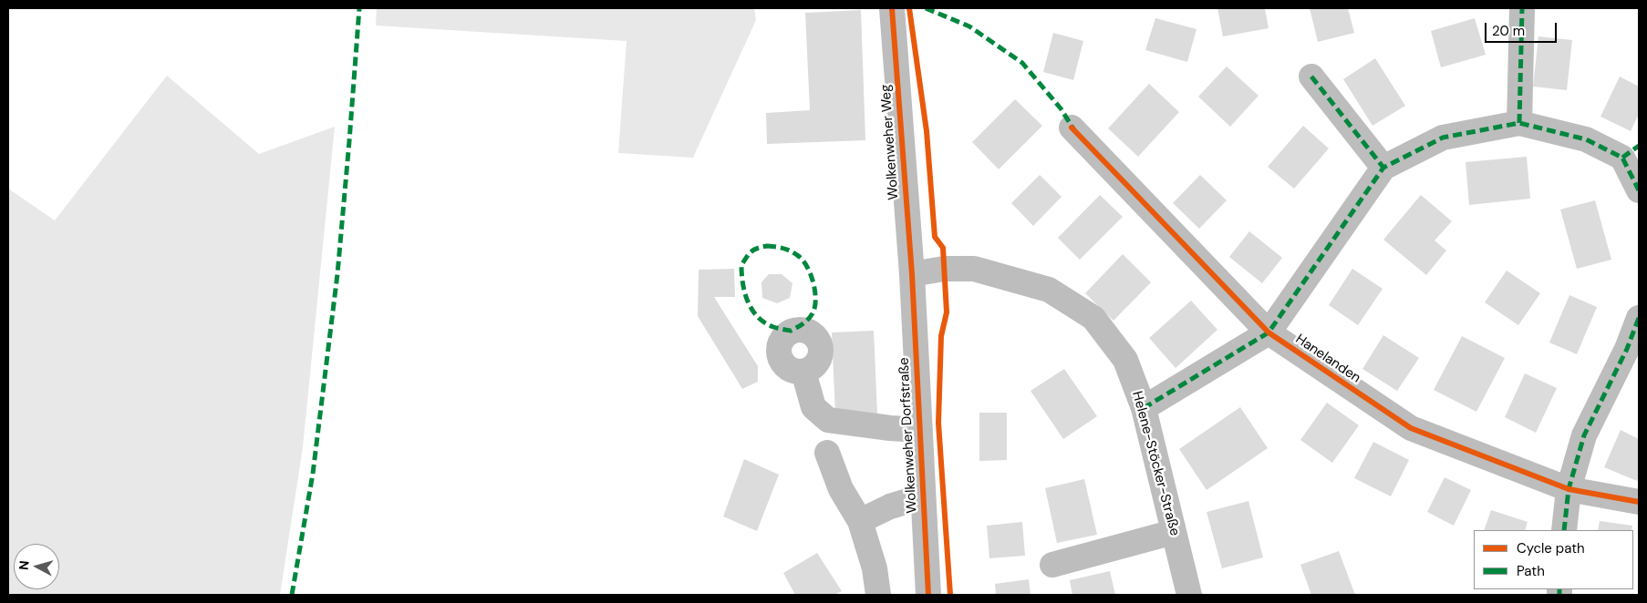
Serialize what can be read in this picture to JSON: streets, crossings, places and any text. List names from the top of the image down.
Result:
{
  "streets": {
    "street": [
      "Wolkenweher Weg",
      "Hanelanden",
      "Wolkenweher Dorfstraße",
      "Helene-Stöcker-Straße"
    ]
  },
  "crossings": [
    ["Wolkenweher Weg", "Wolkenweher Dorfstraße"],
    ["Wolkenweher Weg", "Helene-Stöcker-Straße"],
    ["Wolkenweher Dorfstraße", "Helene-Stöcker-Straße"]
  ],
  "legend": ["Cycle path", "Path"],
  "scale_bar": "20 m",
  "north": "left"
}
